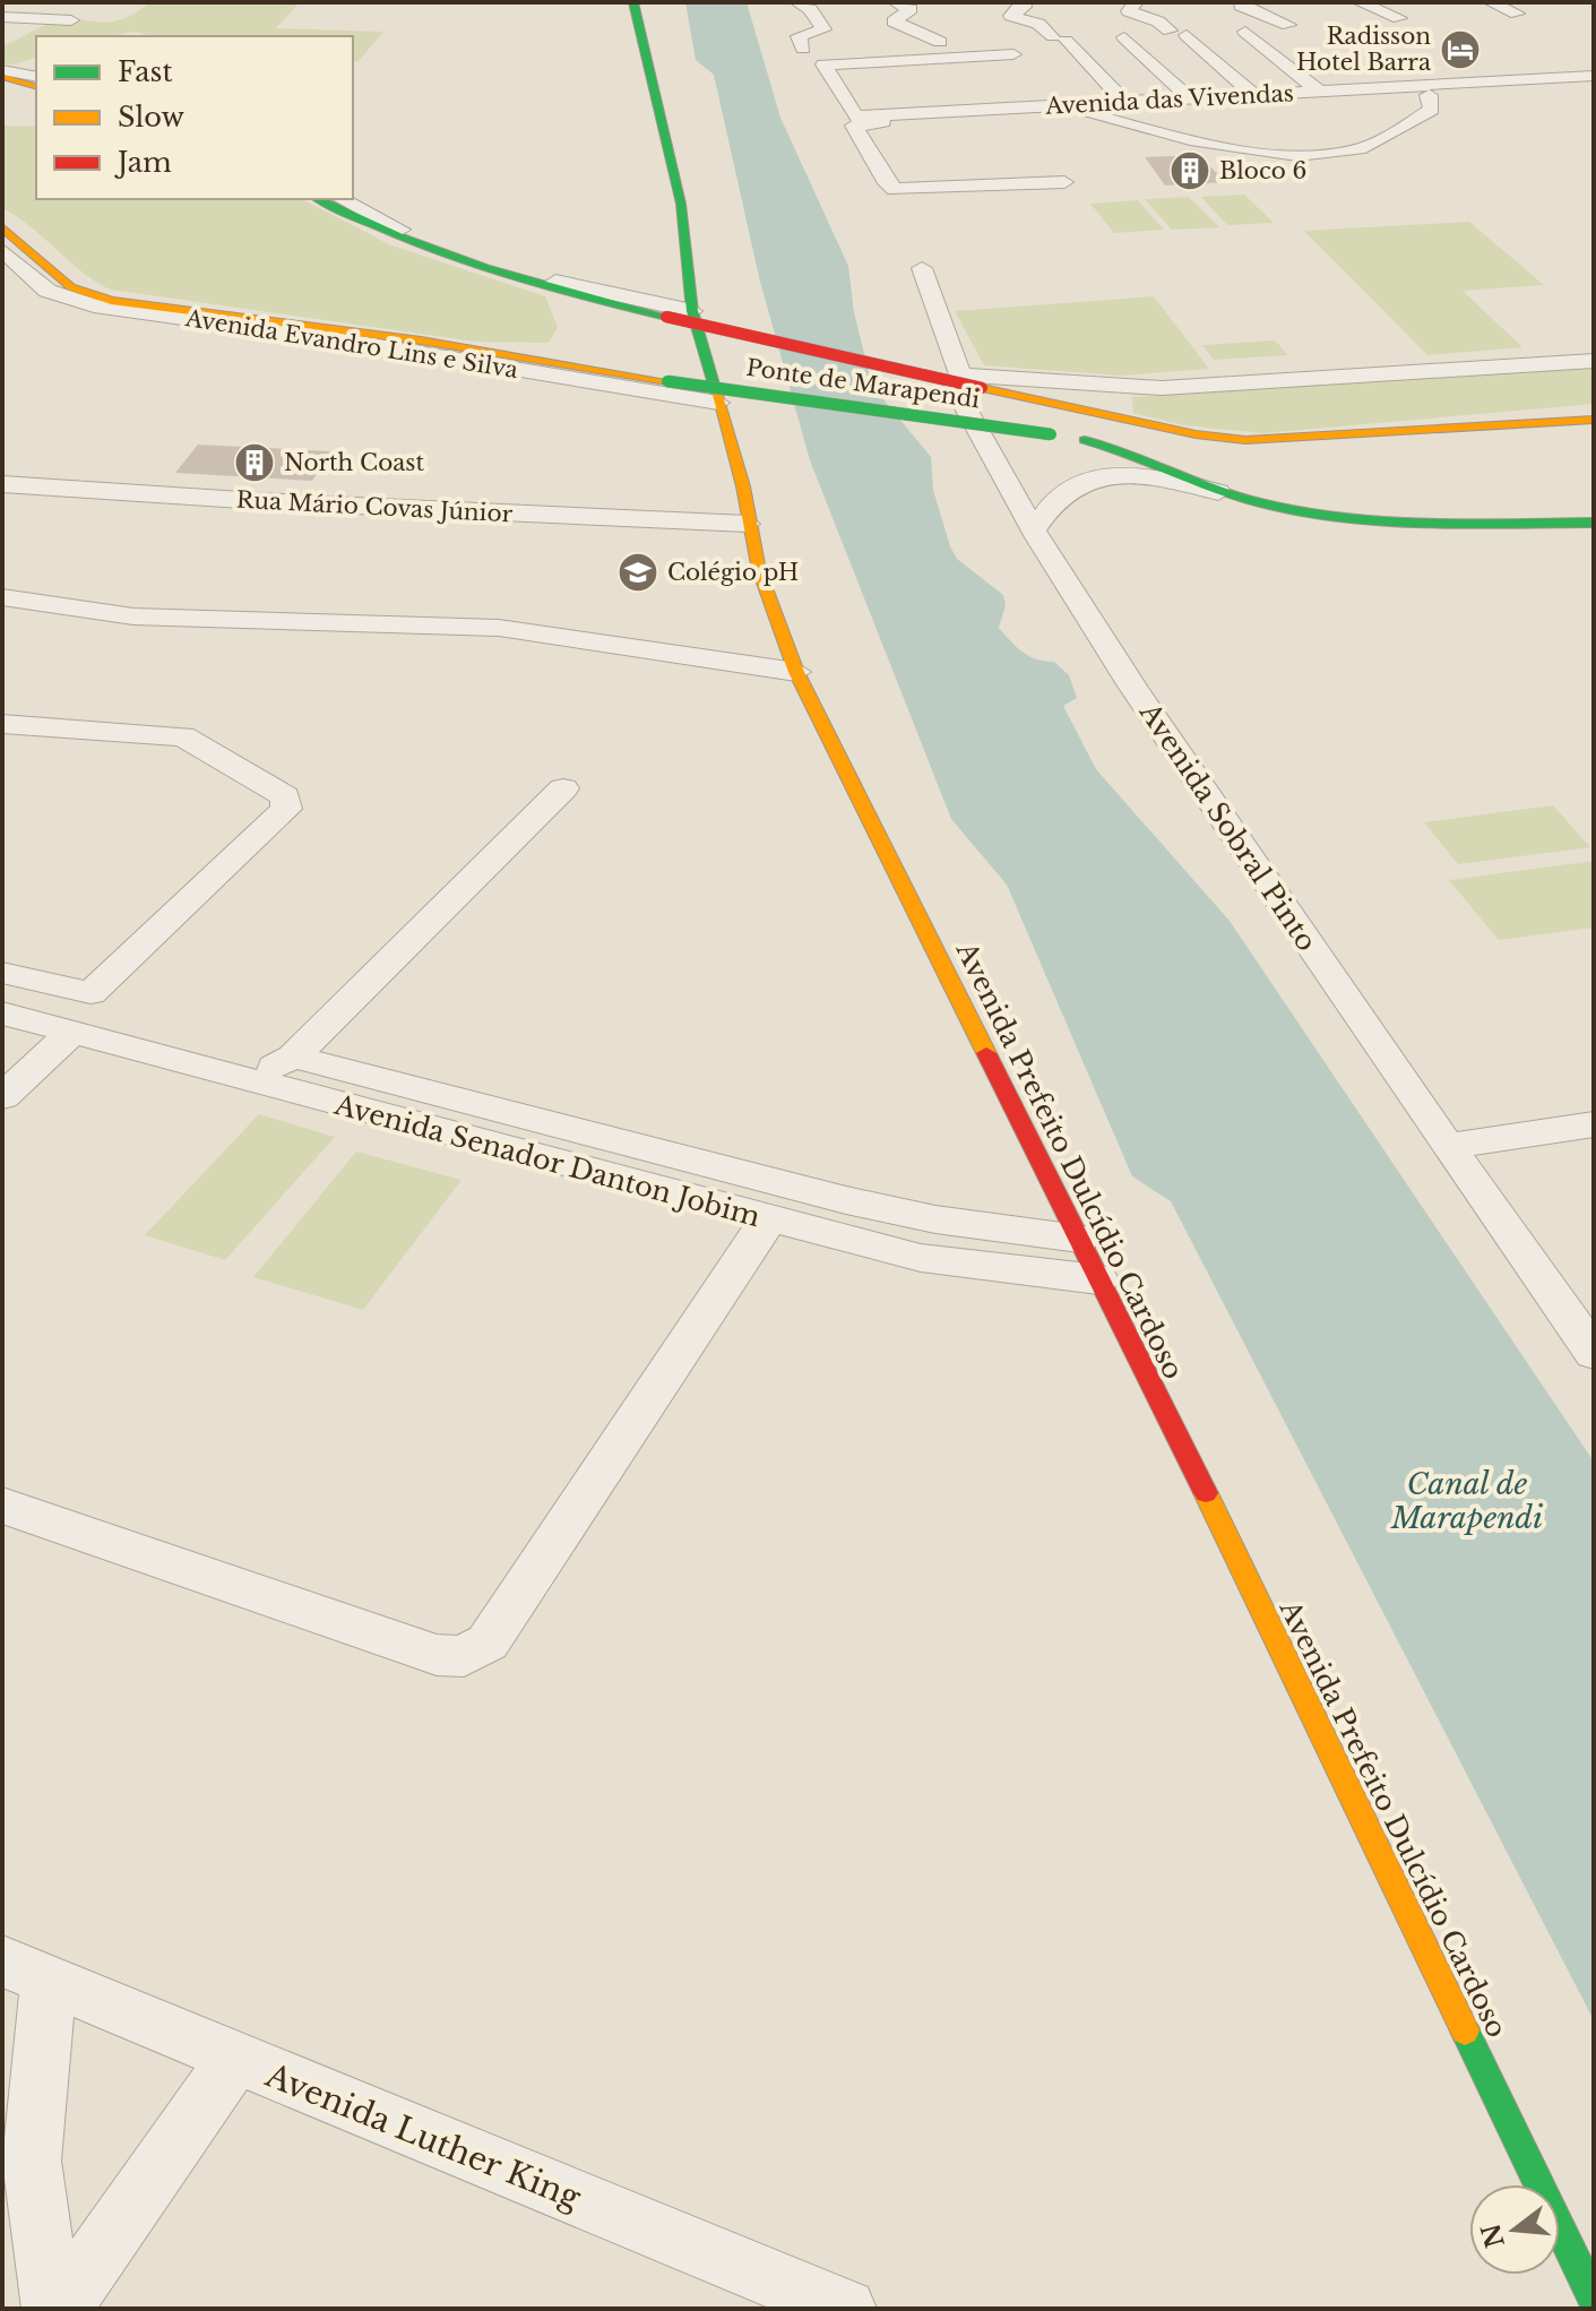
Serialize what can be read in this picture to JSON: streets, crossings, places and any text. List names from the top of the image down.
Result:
{
  "streets": {
    "street": [
      "Avenida das Vivendas",
      "Avenida Evandro Lins e Silva",
      "Ponte de Marapendi",
      "Rua Mário Covas Júnior",
      "Avenida Sobral Pinto",
      "Avenida Senador Danton Jobim",
      "Avenida Prefeito Dulcídio Cardoso",
      "Avenida Luther King"
    ]
  },
  "crossings": [
    ["Avenida Evandro Lins e Silva", "Ponte de Marapendi"],
    ["Avenida Evandro Lins e Silva", "Avenida Prefeito Dulcídio Cardoso"],
    ["Ponte de Marapendi", "Avenida Sobral Pinto"],
    ["Rua Mário Covas Júnior", "Avenida Prefeito Dulcídio Cardoso"],
    ["Avenida Senador Danton Jobim", "Avenida Prefeito Dulcídio Cardoso"]
  ],
  "water": ["Canal de Marapendi"],
  "places": {
    "hotel": ["Radisson Hotel Barra"],
    "building": ["Bloco 6", "North Coast"],
    "school or university": ["Colégio pH"]
  },
  "legend": ["Fast", "Slow", "Jam"],
  "north": "left"
}
